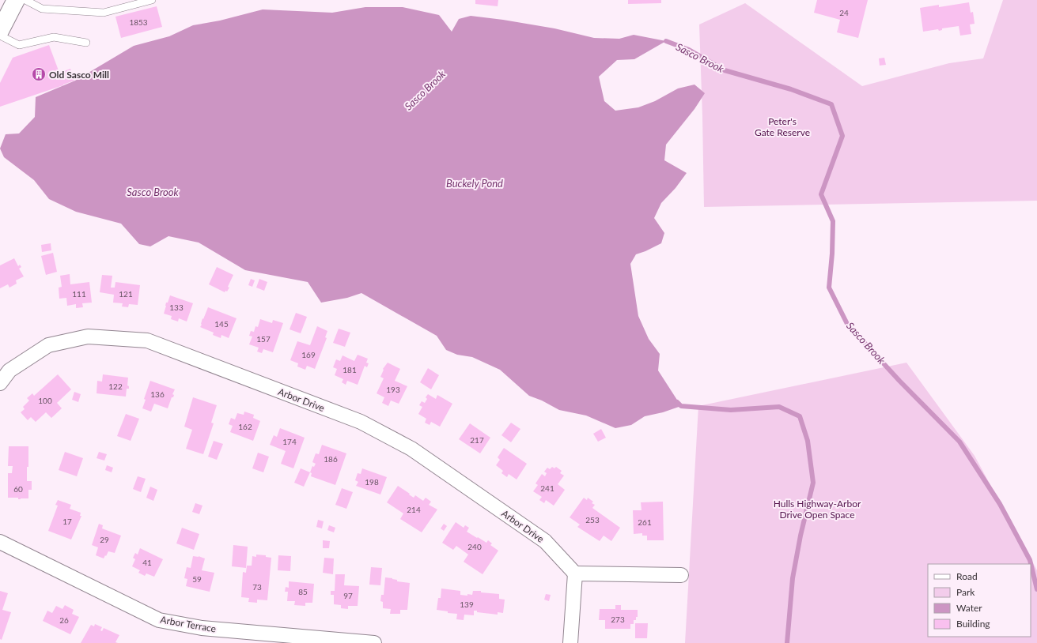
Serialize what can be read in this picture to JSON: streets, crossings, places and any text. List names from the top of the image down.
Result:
{
  "streets": {
    "street": ["Arbor Drive", "Arbor Terrace"]
  },
  "water": ["Sasco Brook", "Buckely Pond"],
  "parks": ["Peter's Gate Reserve", "Hulls Highway-Arbor Drive Open Space"],
  "places": {
    "building": ["Old Sasco Mill"]
  },
  "house_numbers": [
    "24",
    "1853",
    "111",
    "121",
    "133",
    "145",
    "157",
    "169",
    "181",
    "122",
    "193",
    "136",
    "100",
    "162",
    "217",
    "174",
    "186",
    "198",
    "241",
    "60",
    "214",
    "253",
    "17",
    "261",
    "29",
    "240",
    "41",
    "59",
    "73",
    "85",
    "97",
    "139",
    "273",
    "26"
  ],
  "legend": [
    "Road",
    "Park",
    "Water",
    "Building"
  ]
}
